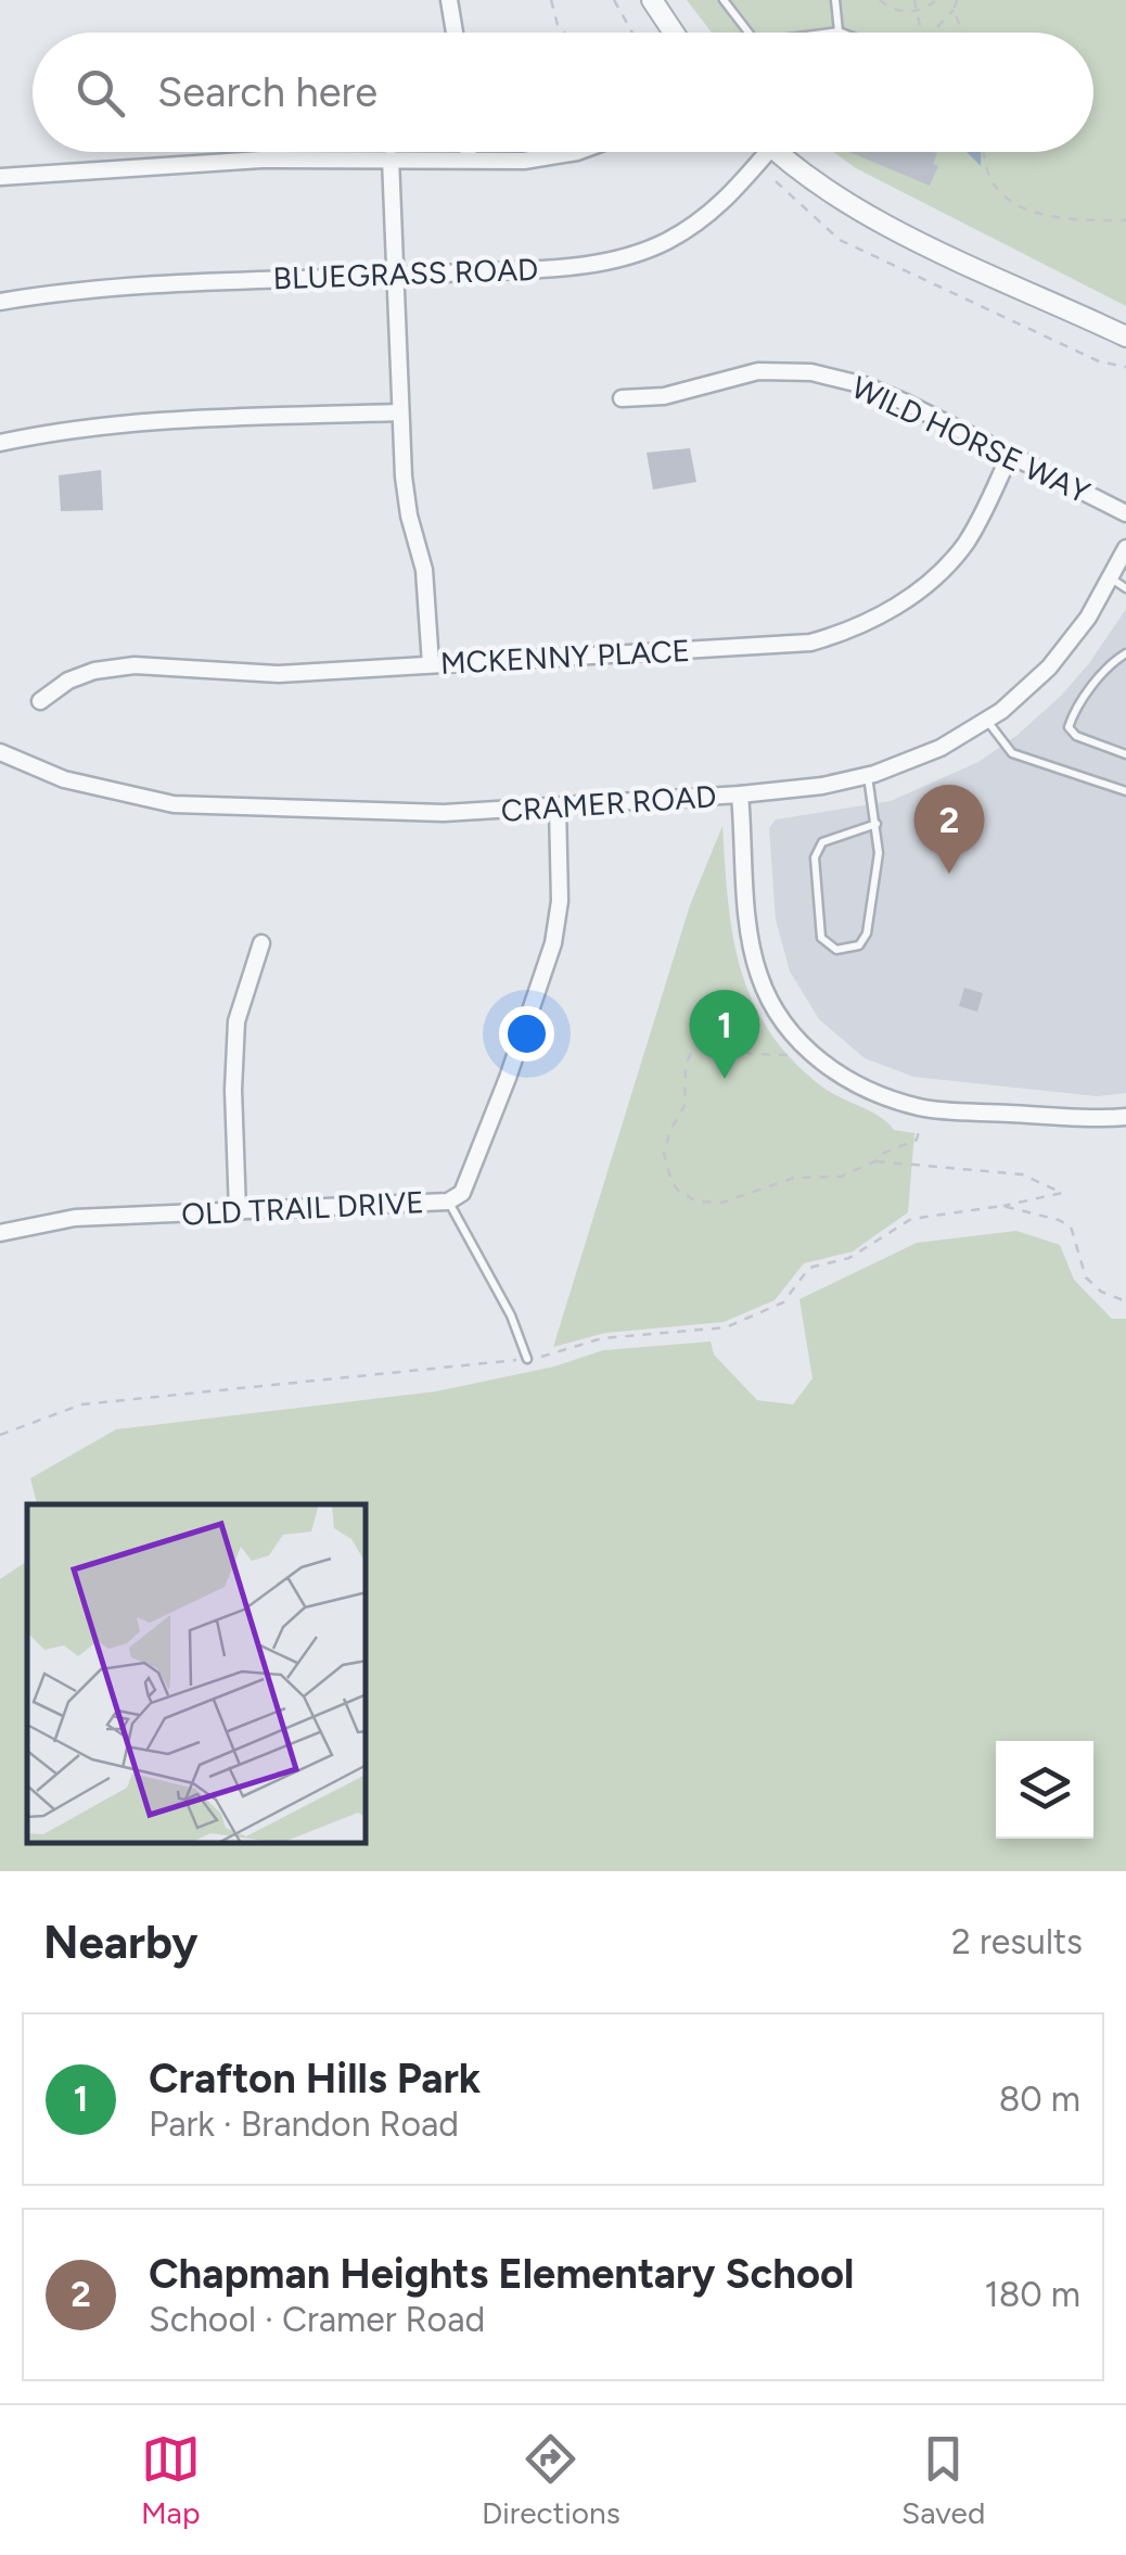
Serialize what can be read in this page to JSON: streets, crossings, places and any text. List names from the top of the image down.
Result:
{
  "streets": {
    "street": [
      "BLUEGRASS ROAD",
      "WILD HORSE WAY",
      "MCKENNY PLACE",
      "CRAMER ROAD",
      "OLD TRAIL DRIVE"
    ]
  },
  "crossings": [
    ["WILD HORSE WAY", "MCKENNY PLACE"],
    ["CRAMER ROAD", "OLD TRAIL DRIVE"]
  ],
  "page": {
    "search": "Search here",
    "pins": ["2", "1"],
    "heading": ["Nearby", "2 results"],
    "list": [
      {
        "mark": "1",
        "name": "Crafton Hills Park",
        "note": "Park · Brandon Road",
        "value": "80 m"
      },
      {
        "mark": "2",
        "name": "Chapman Heights Elementary School",
        "note": "School · Cramer Road",
        "value": "180 m"
      }
    ],
    "nav": ["Map", "Directions", "Saved"]
  }
}
